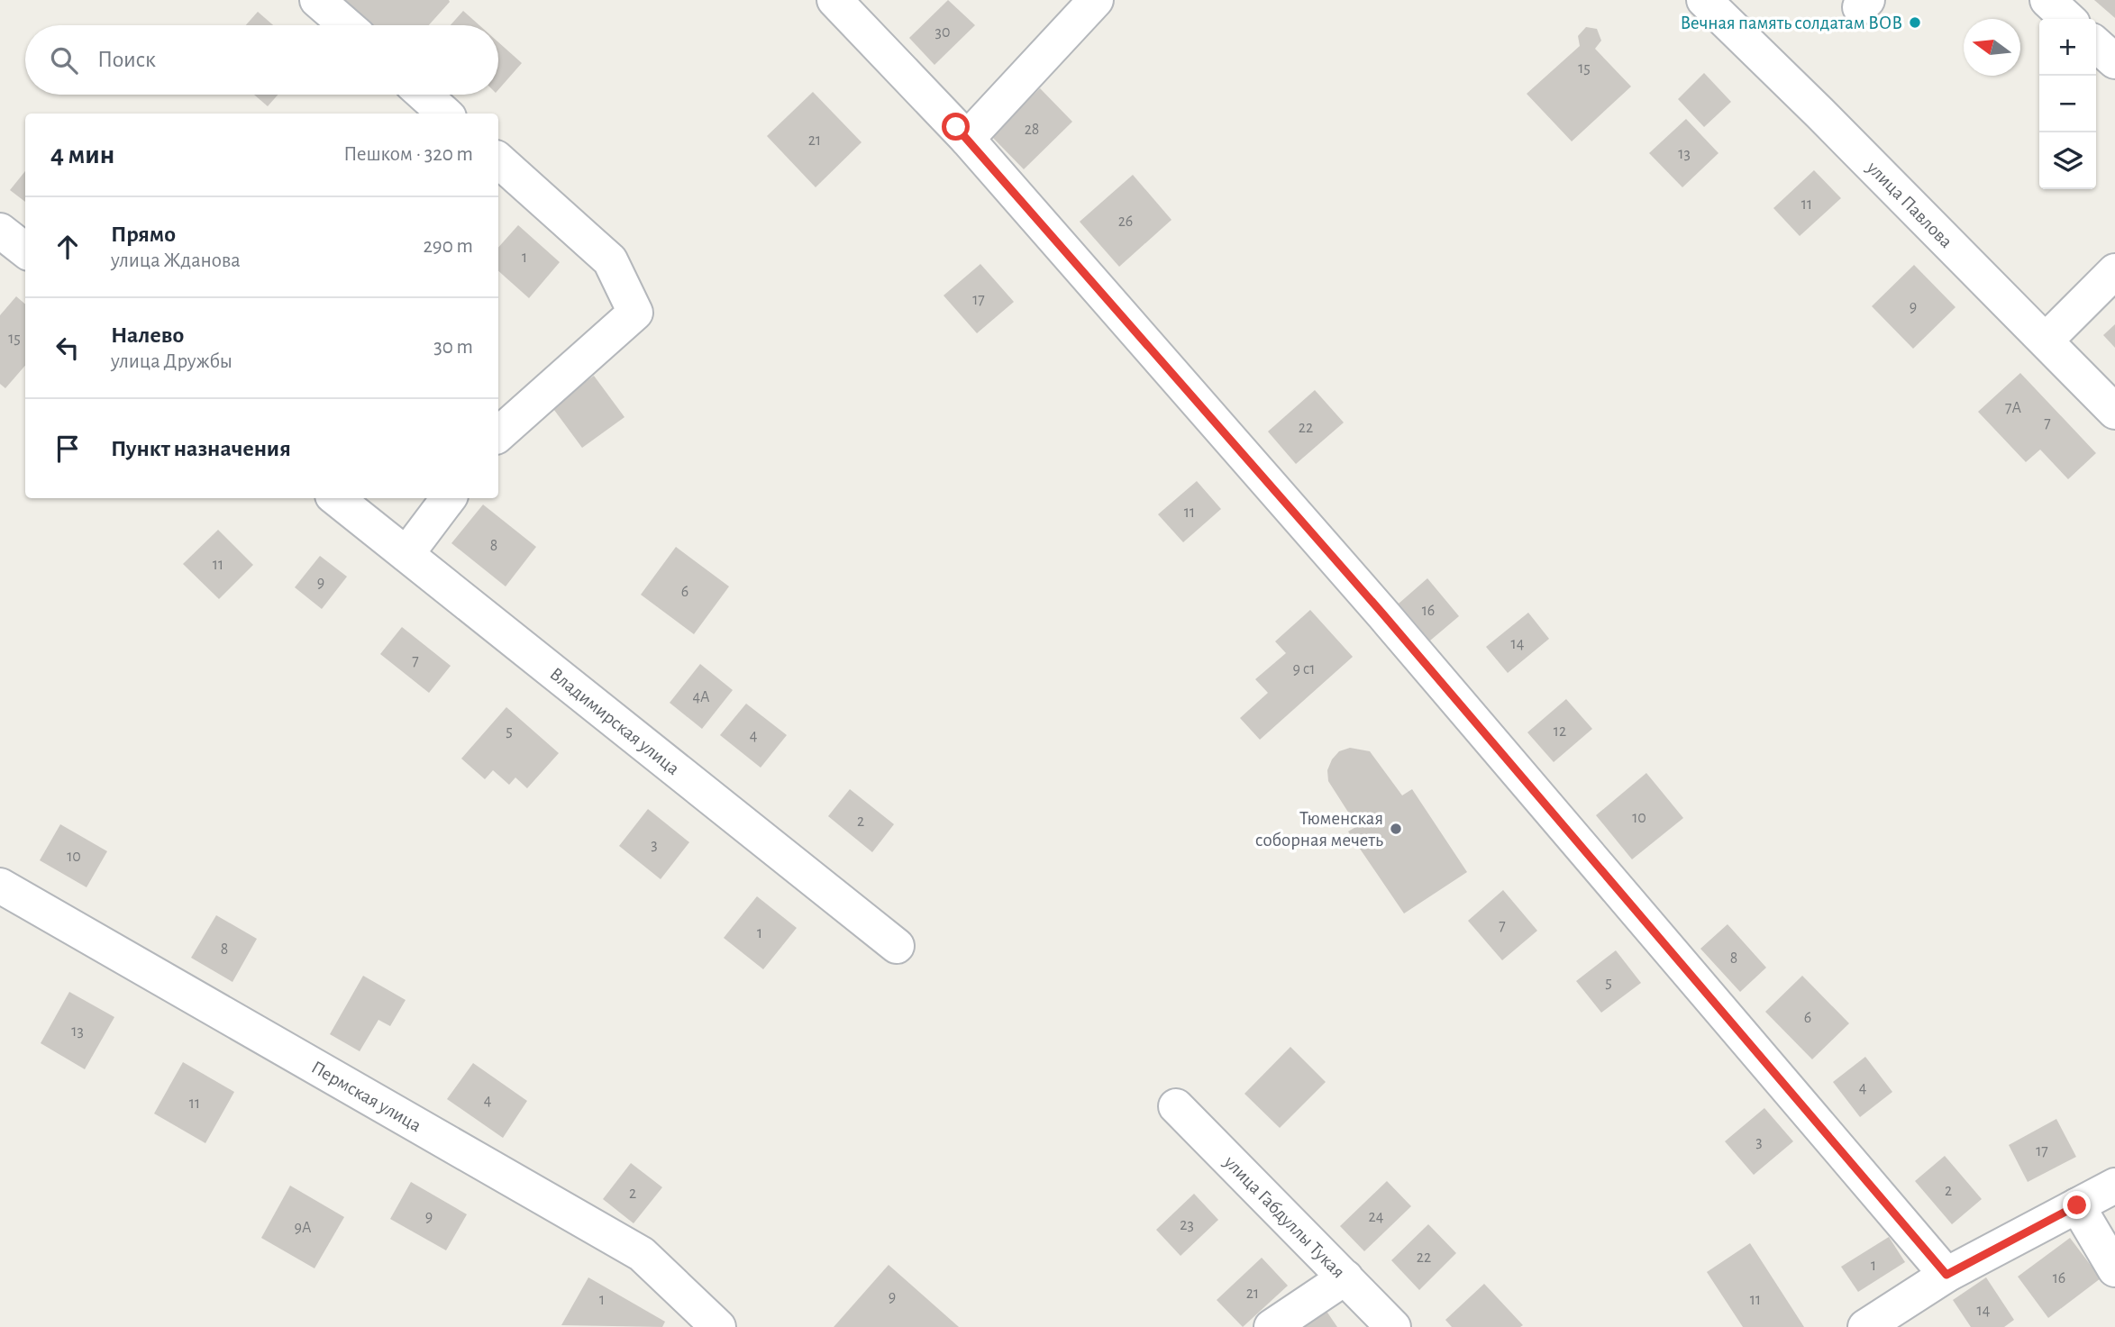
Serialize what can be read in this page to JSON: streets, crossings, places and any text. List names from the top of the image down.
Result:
{
  "streets": {
    "street": [
      "улица Павлова",
      "Владимирская улица",
      "Пермская улица",
      "улица Габдуллы Тукая"
    ]
  },
  "places": ["Вечная память солдатам ВОВ", "Тюменская соборная мечеть"],
  "house_numbers": [
    "30",
    "15",
    "28",
    "21",
    "13",
    "11",
    "26",
    "1",
    "17",
    "9",
    "15",
    "7А",
    "7",
    "22",
    "11",
    "8",
    "11",
    "9",
    "6",
    "16",
    "14",
    "7",
    "9 с1",
    "4А",
    "5",
    "12",
    "4",
    "10",
    "2",
    "3",
    "10",
    "7",
    "1",
    "8",
    "8",
    "5",
    "6",
    "13",
    "4",
    "4",
    "11",
    "3",
    "17",
    "2",
    "2",
    "9",
    "24",
    "23",
    "9А",
    "22",
    "1",
    "16",
    "21",
    "9",
    "1",
    "11",
    "14"
  ],
  "north": "left",
  "page": {
    "map_buttons": ["+", "−"],
    "search": "Поиск",
    "heading": ["4 мин", "Пешком · 320 m"],
    "list": [
      ["Прямо", "улица Жданова", "290 m"],
      ["Налево", "улица Дружбы", "30 m"],
      "Пункт назначения"
    ]
  }
}
